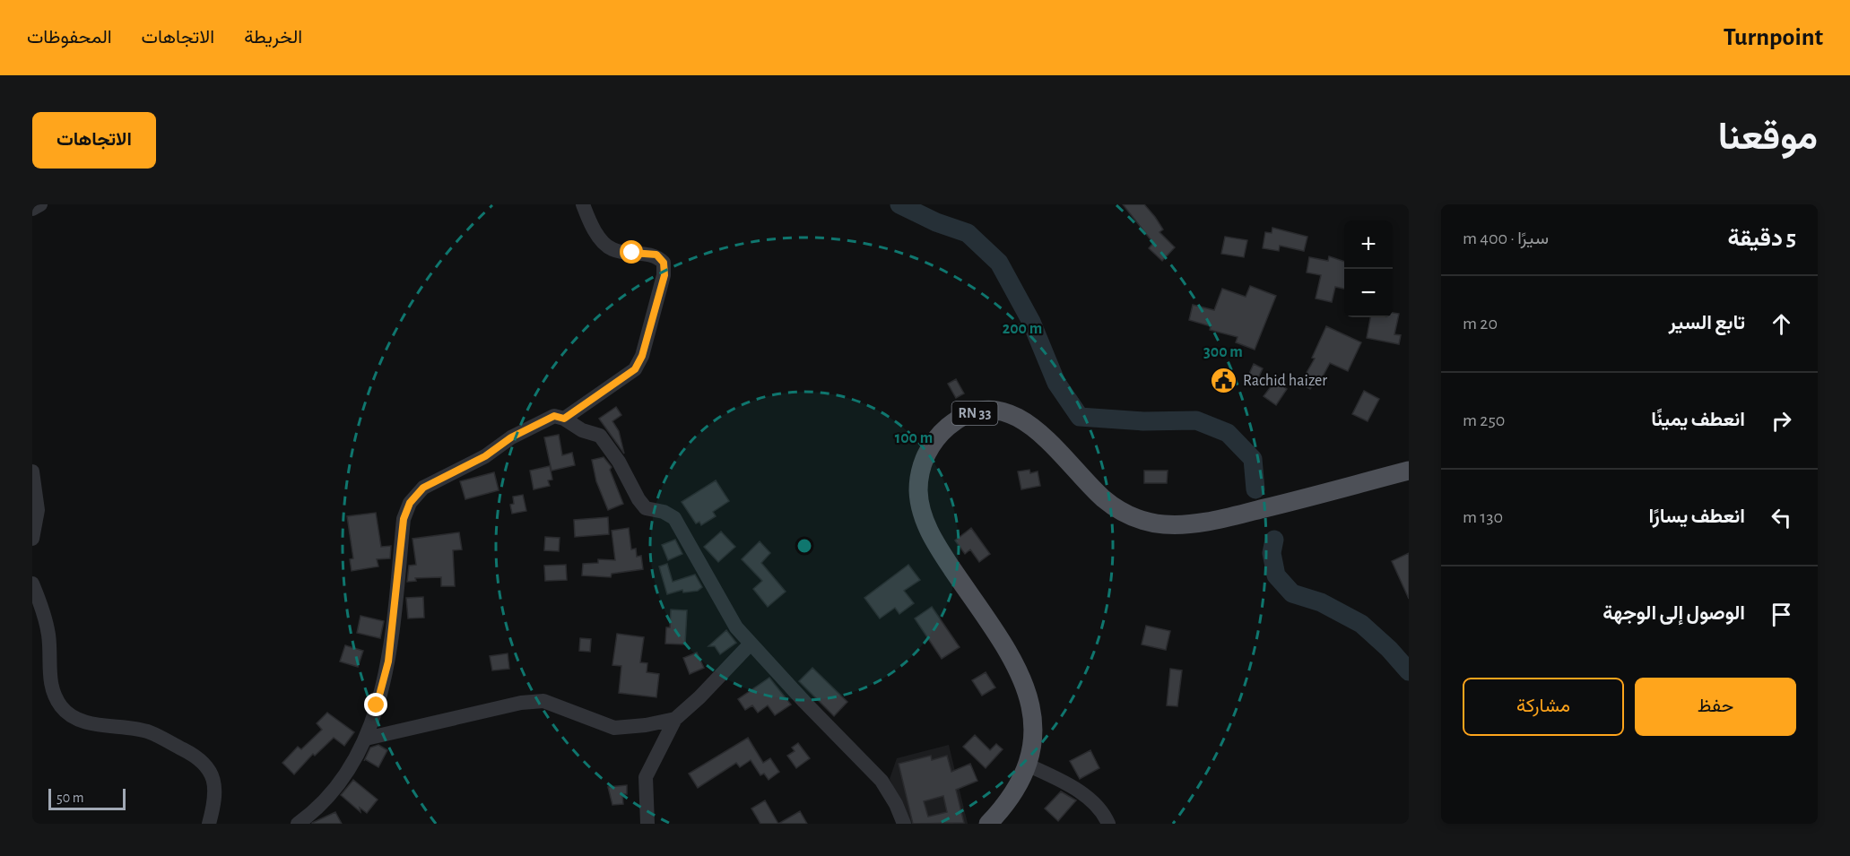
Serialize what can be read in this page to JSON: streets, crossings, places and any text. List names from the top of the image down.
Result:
{
  "streets": {
    "main road": ["RN 33"]
  },
  "places": {
    "public building": ["Rachid haizer"]
  },
  "scale_bar": "50 m",
  "page": {
    "header": "Turnpoint",
    "nav": ["الخريطة", "الاتجاهات", "المحفوظات"],
    "title": "موقعنا",
    "buttons": [
      "الاتجاهات",
      ["حفظ", "مشاركة"]
    ],
    "heading": ["5 دقيقة", "سيرًا · 400 m"],
    "map_buttons": ["+", "−"],
    "list": [
      ["تابع السير", "20 m"],
      ["انعطف يمينًا", "250 m"],
      ["انعطف يسارًا", "130 m"],
      "الوصول إلى الوجهة"
    ],
    "scale": "50 m"
  },
  "rings": ["200 m", "300 m", "100 m"]
}
